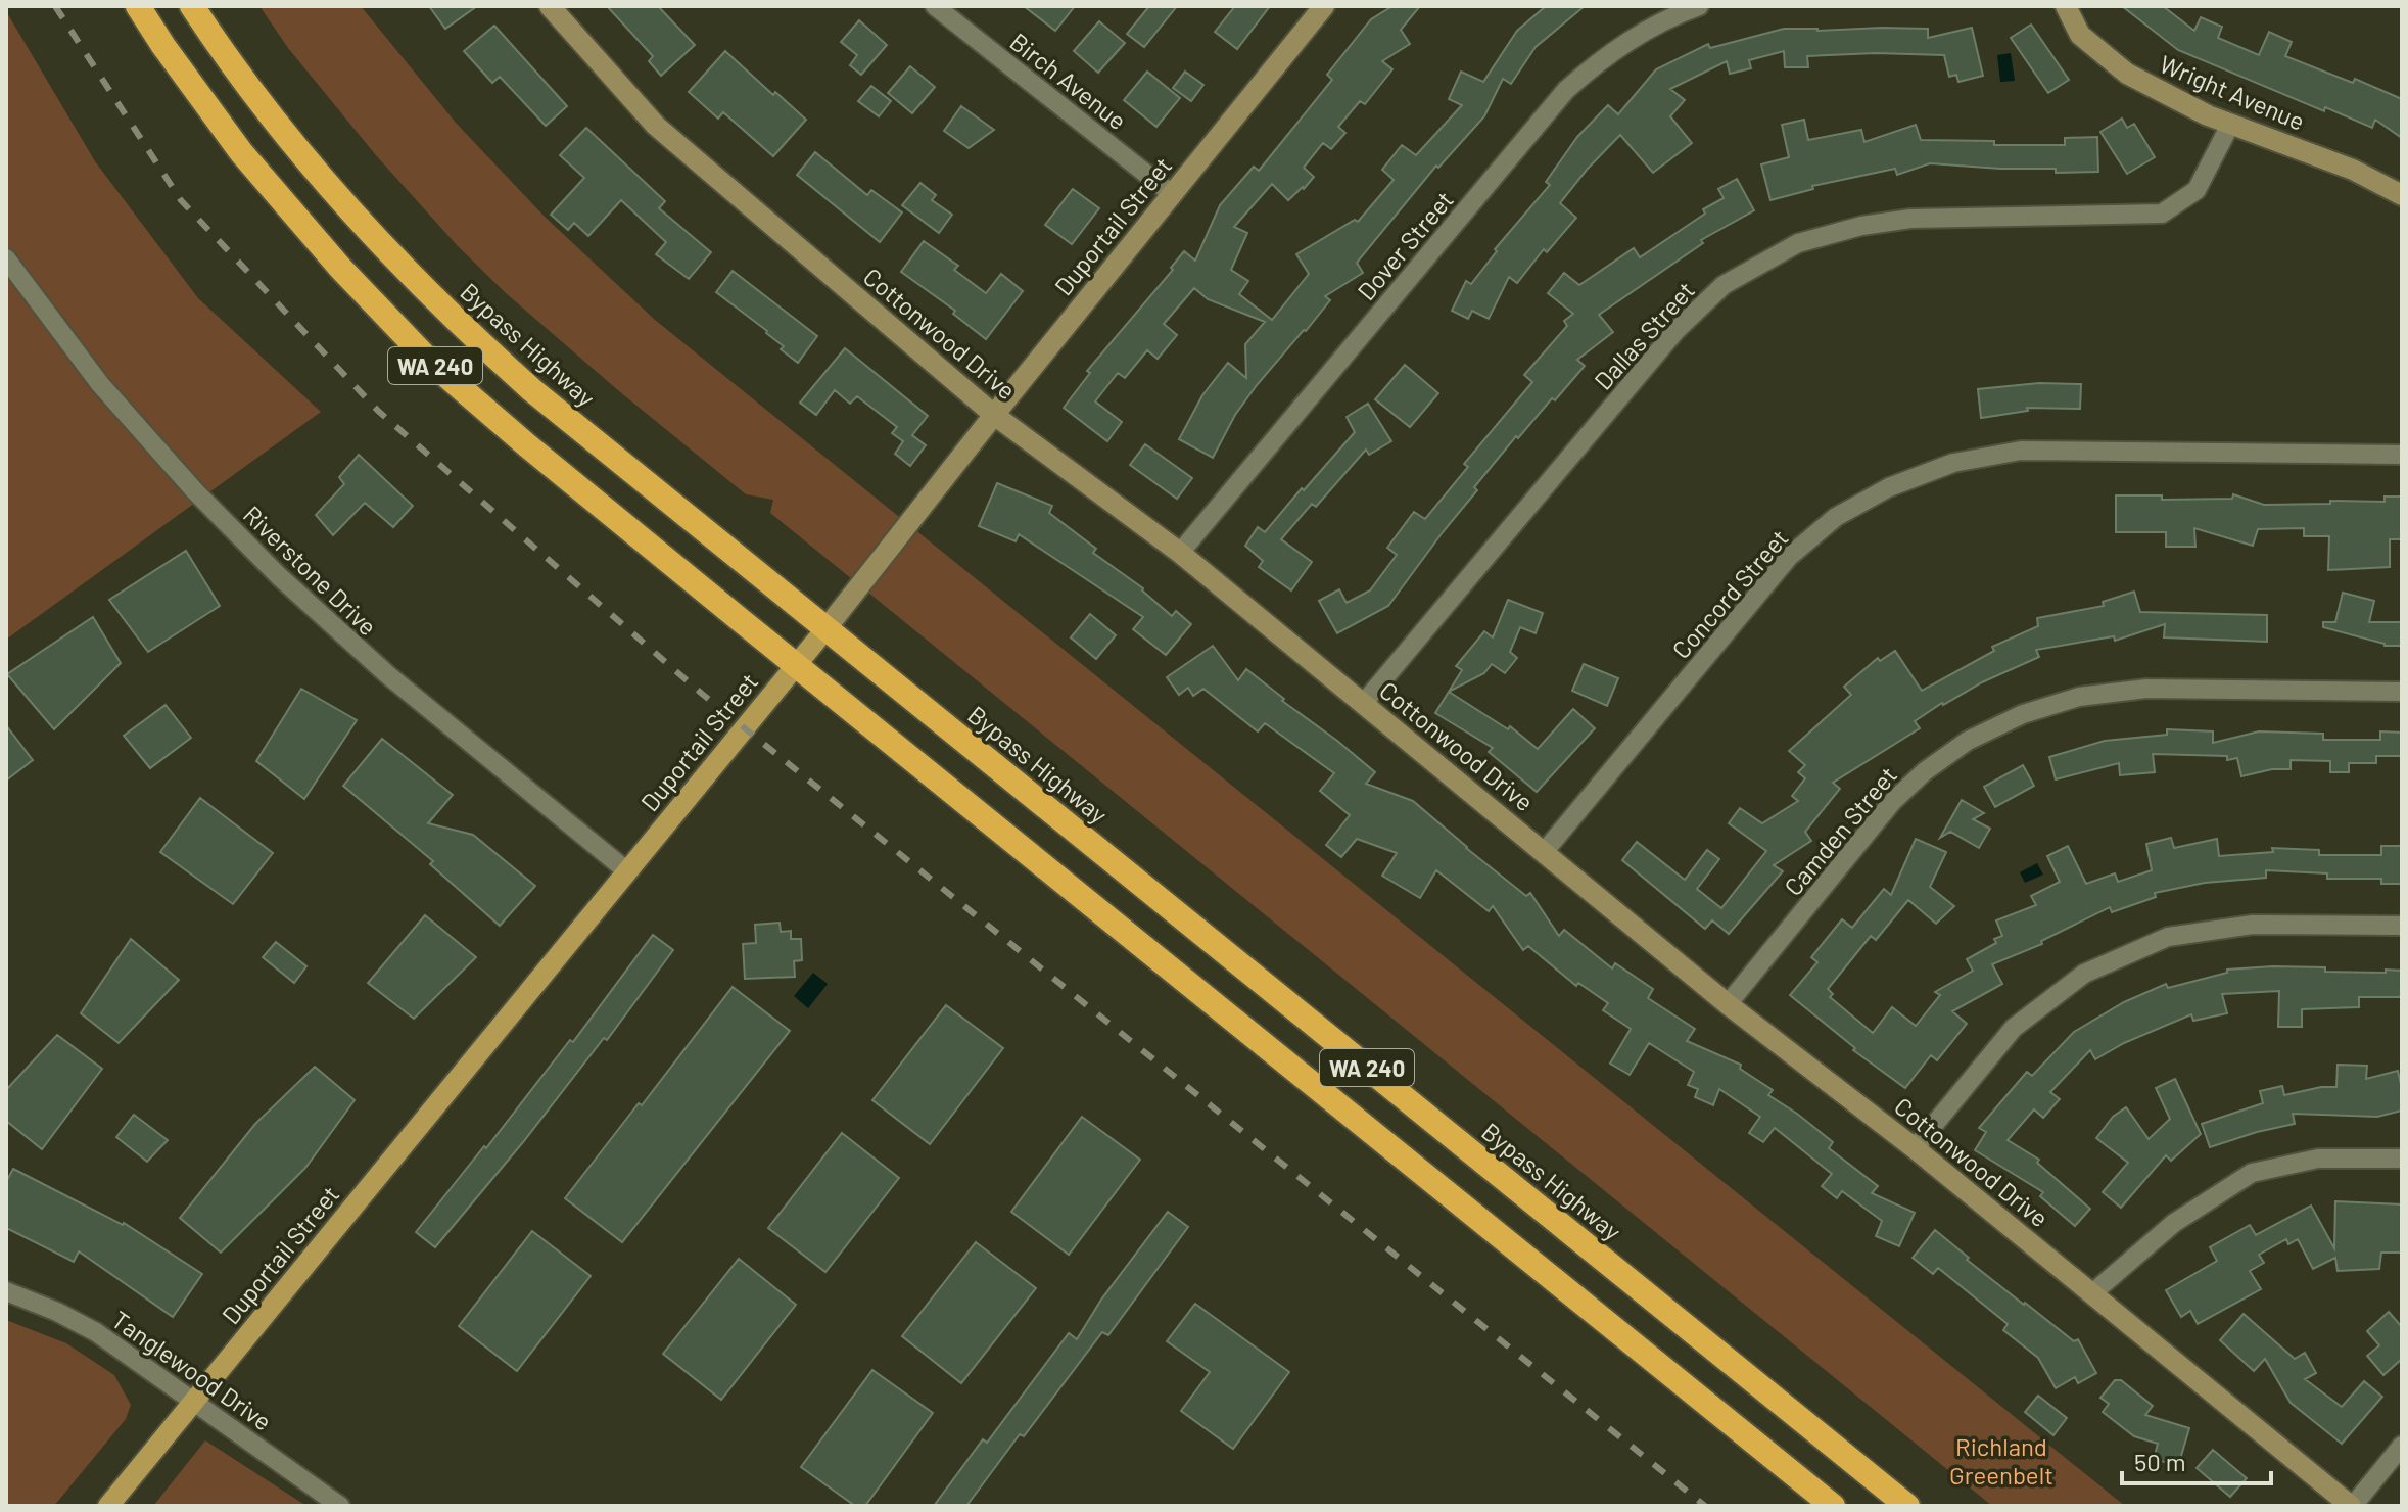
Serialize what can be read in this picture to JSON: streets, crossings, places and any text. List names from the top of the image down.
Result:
{
  "streets": {
    "highway": ["Bypass Highway", "WA 240"],
    "main road": ["Duportail Street"],
    "street": [
      "Birch Avenue",
      "Wright Avenue",
      "Dover Street",
      "Cottonwood Drive",
      "Dallas Street",
      "Riverstone Drive",
      "Concord Street",
      "Camden Street",
      "Tanglewood Drive"
    ]
  },
  "crossings": [
    ["Birch Avenue", "Duportail Street"],
    ["Wright Avenue", "Dallas Street"],
    ["Duportail Street", "Cottonwood Drive"],
    ["Duportail Street", "Bypass Highway"],
    ["Duportail Street", "WA 240"],
    ["Duportail Street", "Riverstone Drive"],
    ["Duportail Street", "Tanglewood Drive"],
    ["Dover Street", "Cottonwood Drive"],
    ["Cottonwood Drive", "Dallas Street"],
    ["Cottonwood Drive", "Concord Street"],
    ["Cottonwood Drive", "Camden Street"]
  ],
  "parks": ["Richland Greenbelt"],
  "scale_bar": "50 m"
}
